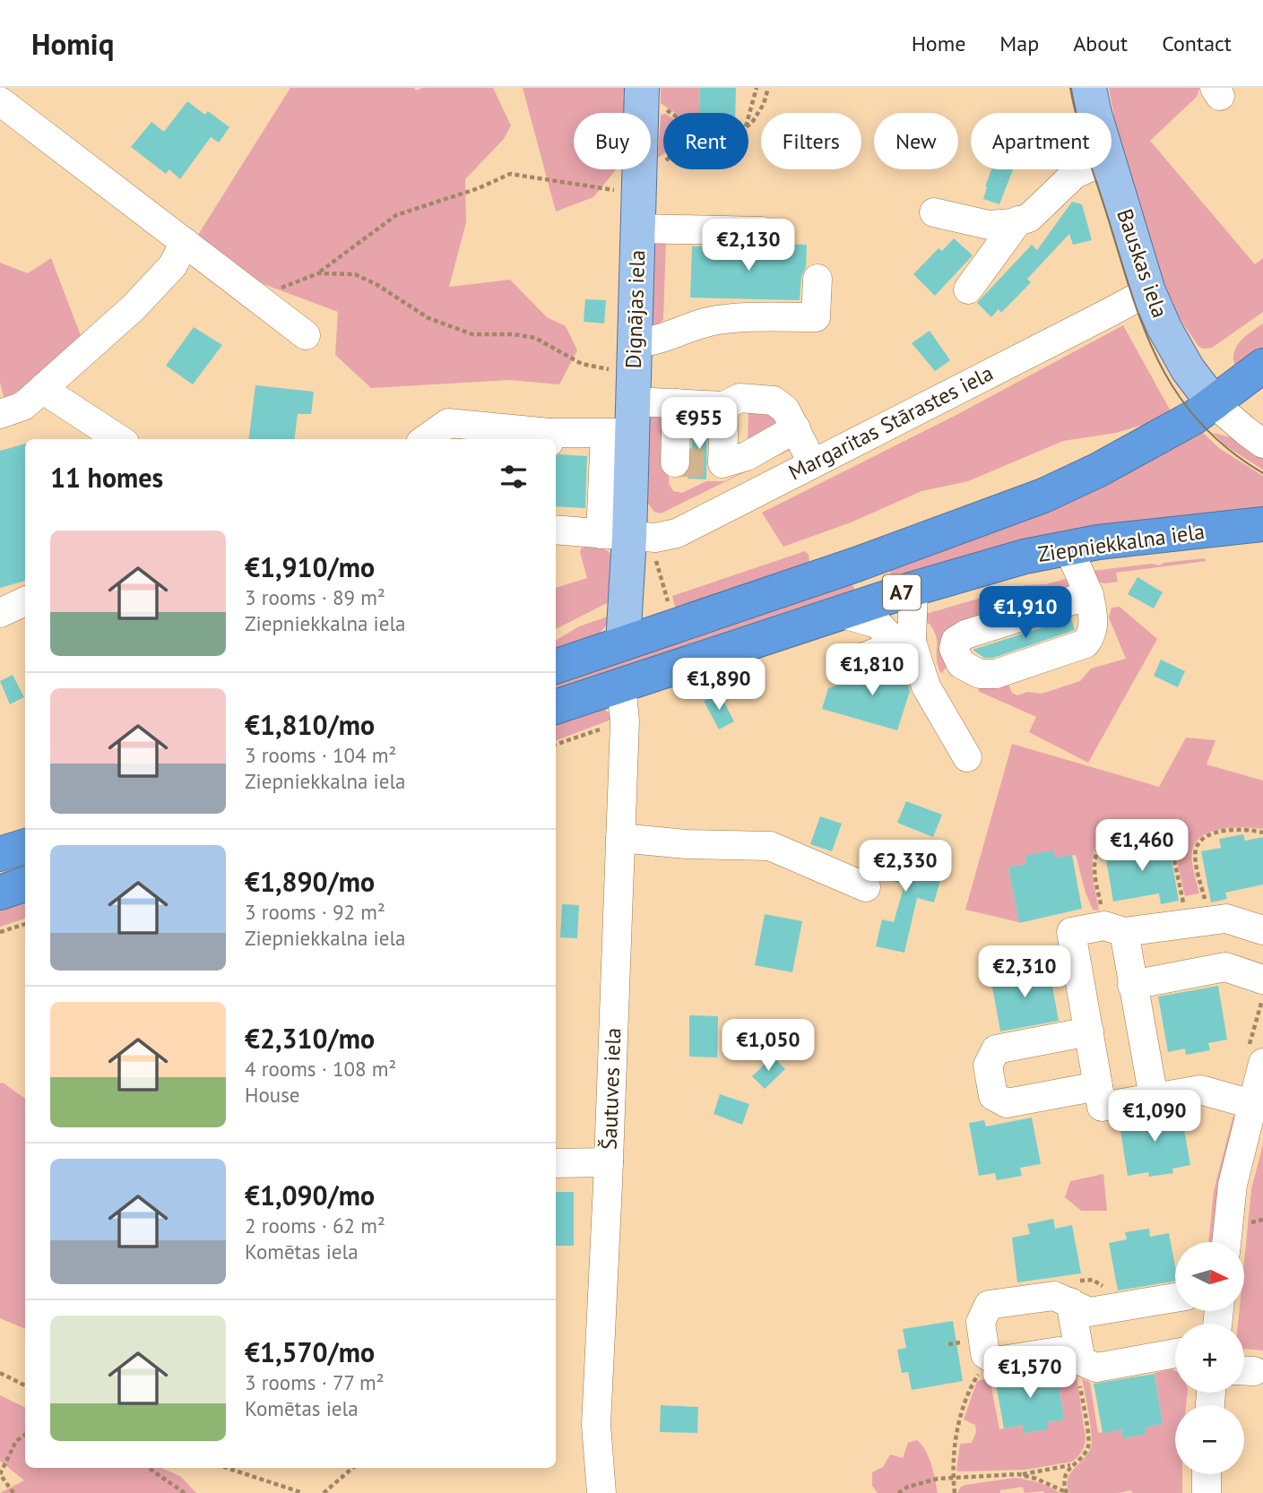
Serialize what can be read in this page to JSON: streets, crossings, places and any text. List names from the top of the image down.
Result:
{
  "streets": {
    "highway": ["Ziepniekkalna iela", "A7"],
    "main road": ["Bauskas iela", "Dignājas iela"],
    "street": ["Margaritas Stārastes iela", "Šautuves iela"]
  },
  "crossings": [
    ["Bauskas iela", "Margaritas Stārastes iela"],
    ["Bauskas iela", "A7"],
    ["Dignājas iela", "Margaritas Stārastes iela"],
    ["Dignājas iela", "A7"],
    ["Ziepniekkalna iela", "Šautuves iela"]
  ],
  "north": "right",
  "page": {
    "header": "Homiq",
    "nav": [
      "Home",
      "Map",
      "About",
      "Contact"
    ],
    "chip": [
      "Buy",
      "Rent",
      "Filters",
      "New",
      "Apartment"
    ],
    "price": [
      "€2,130",
      "€955",
      "€1,910",
      "€1,810",
      "€1,890",
      "€1,460",
      "€2,330",
      "€2,310",
      "€1,050",
      "€1,090",
      "€1,570"
    ],
    "heading": "11 homes",
    "list": [
      {
        "name": "€1,910/mo",
        "note": "3 rooms · 89 m² · Ziepniekkalna iela"
      },
      {
        "name": "€1,810/mo",
        "note": "3 rooms · 104 m² · Ziepniekkalna iela"
      },
      {
        "name": "€1,890/mo",
        "note": "3 rooms · 92 m² · Ziepniekkalna iela"
      },
      {
        "name": "€2,310/mo",
        "note": "4 rooms · 108 m² · House"
      },
      {
        "name": "€1,090/mo",
        "note": "2 rooms · 62 m² · Komētas iela"
      },
      {
        "name": "€1,570/mo",
        "note": "3 rooms · 77 m² · Komētas iela"
      }
    ],
    "map_buttons": ["+", "−"]
  }
}
